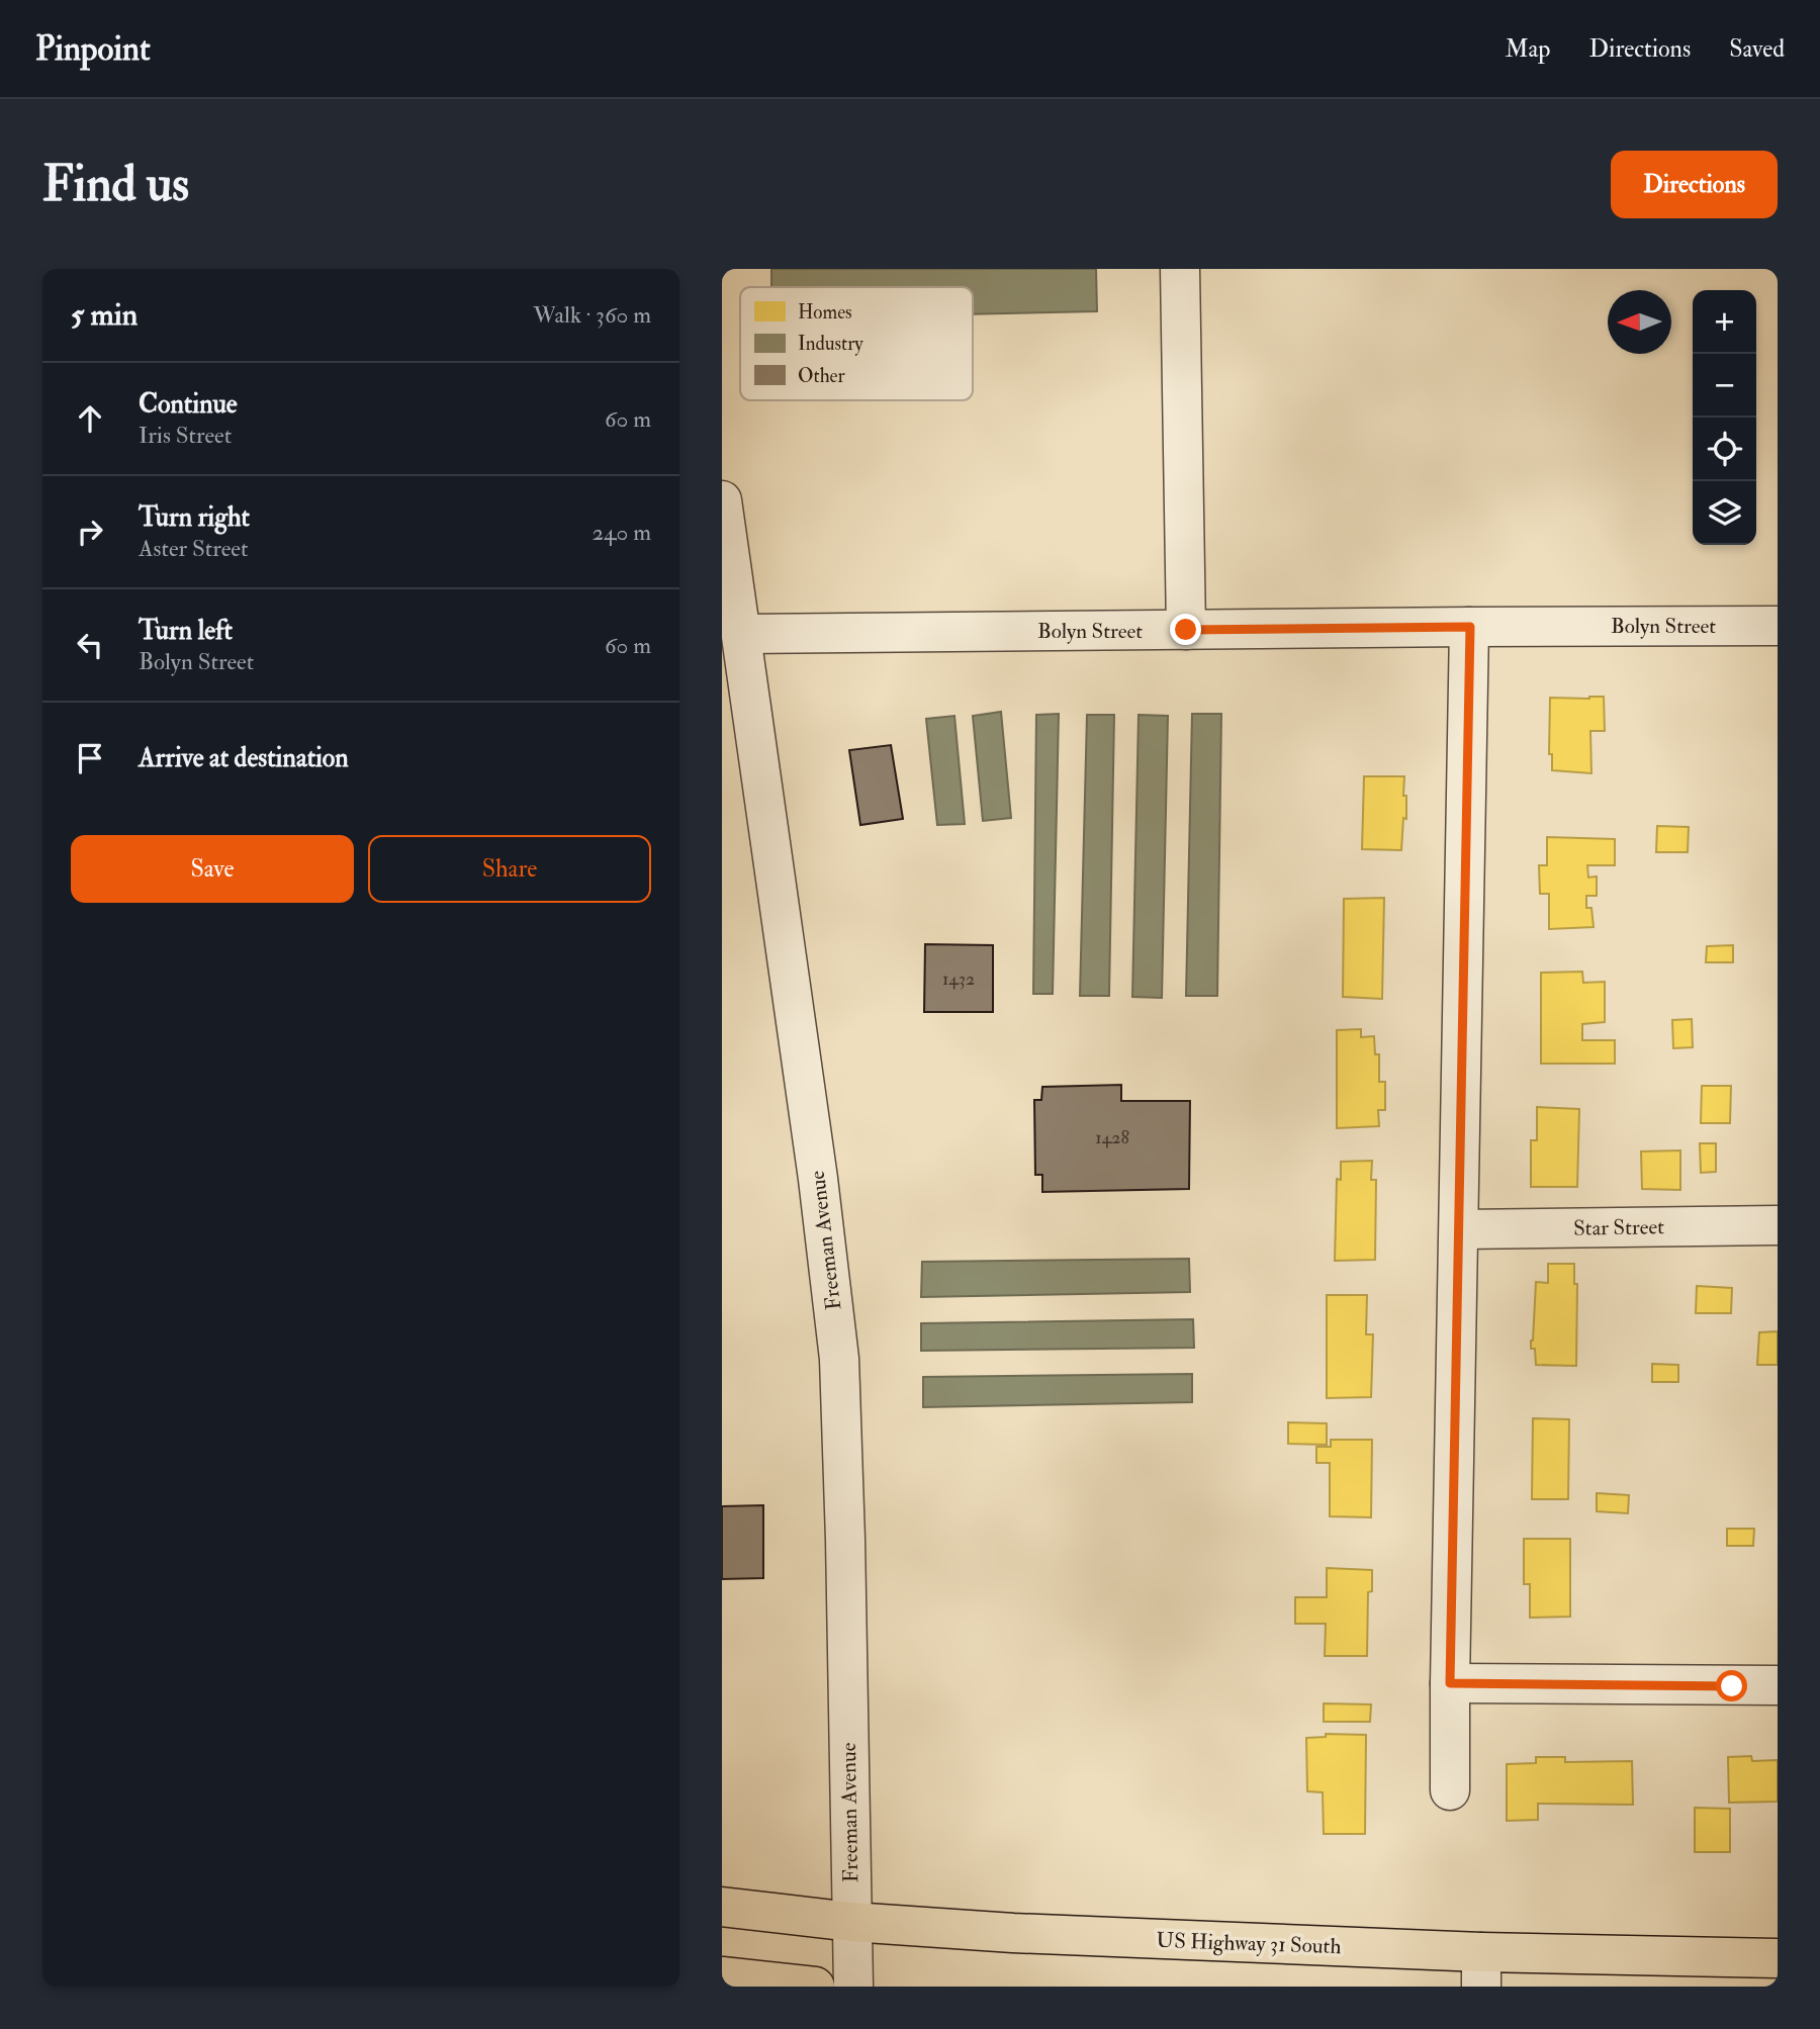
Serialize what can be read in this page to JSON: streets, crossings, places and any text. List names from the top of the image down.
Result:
{
  "streets": {
    "main road": ["US Highway 31 South"],
    "street": ["Bolyn Street", "Star Street", "Freeman Avenue"]
  },
  "crossings": [
    ["Bolyn Street", "Freeman Avenue"],
    ["Freeman Avenue", "US Highway 31 South"]
  ],
  "house_numbers": ["1432", "1428"],
  "legend": ["Homes", "Industry", "Other"],
  "north": "left",
  "page": {
    "header": "Pinpoint",
    "nav": ["Map", "Directions", "Saved"],
    "buttons": [
      "Directions",
      ["Save", "Share"]
    ],
    "title": "Find us",
    "heading": ["5 min", "Walk · 360 m"],
    "map_buttons": ["+", "−"],
    "list": [
      ["Continue", "Iris Street", "60 m"],
      ["Turn right", "Aster Street", "240 m"],
      ["Turn left", "Bolyn Street", "60 m"],
      "Arrive at destination"
    ]
  }
}
